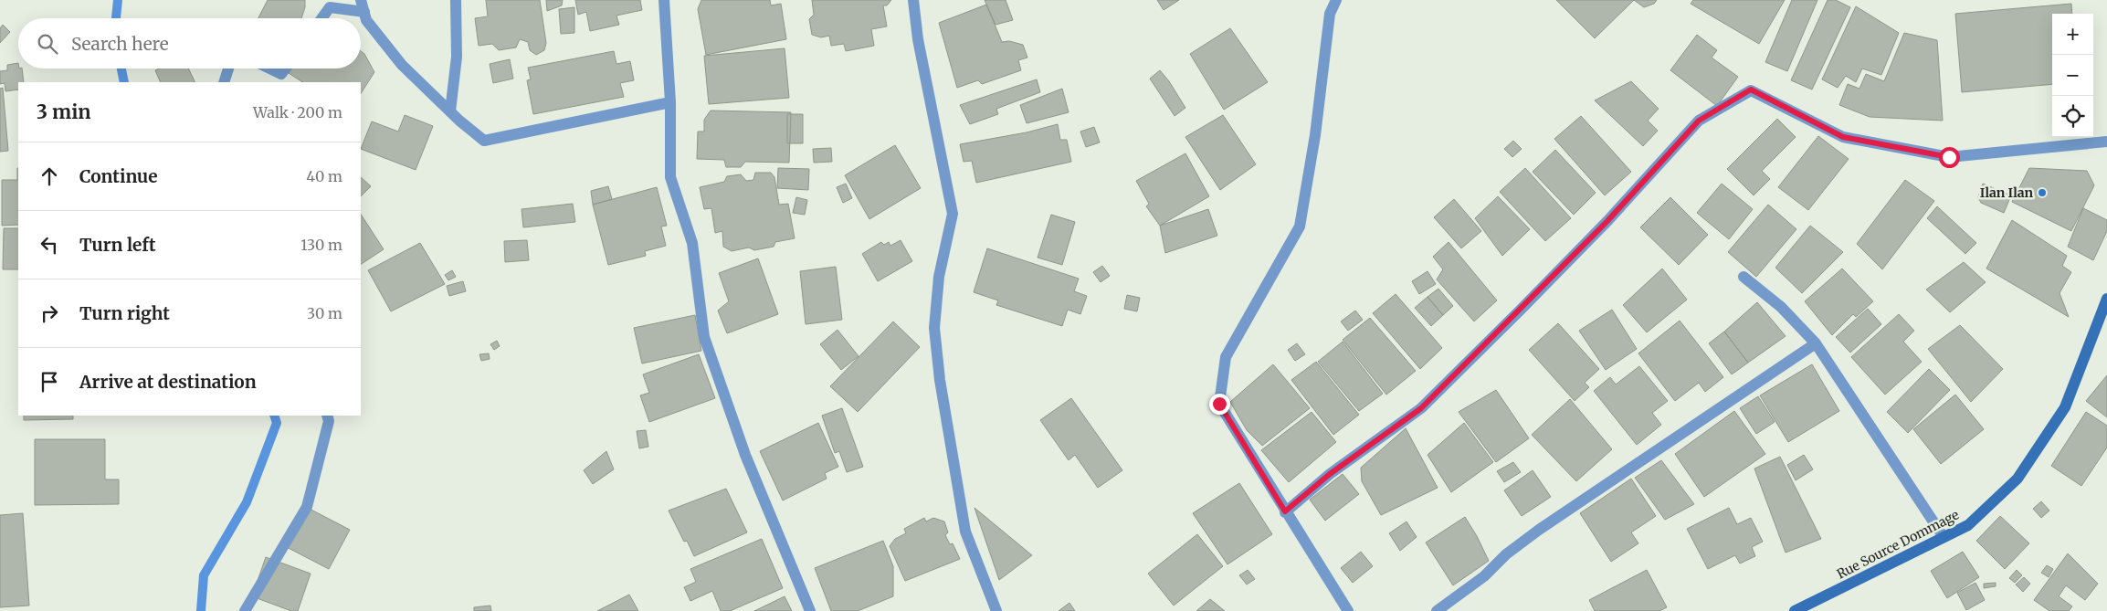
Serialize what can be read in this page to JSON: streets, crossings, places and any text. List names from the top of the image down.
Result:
{
  "streets": {
    "main road": ["Rue Source Dommage"]
  },
  "places": ["Ilan Ilan"],
  "page": {
    "map_buttons": ["+", "−"],
    "search": "Search here",
    "heading": ["3 min", "Walk · 200 m"],
    "list": [
      ["Continue", "40 m"],
      ["Turn left", "130 m"],
      ["Turn right", "30 m"],
      "Arrive at destination"
    ]
  }
}
